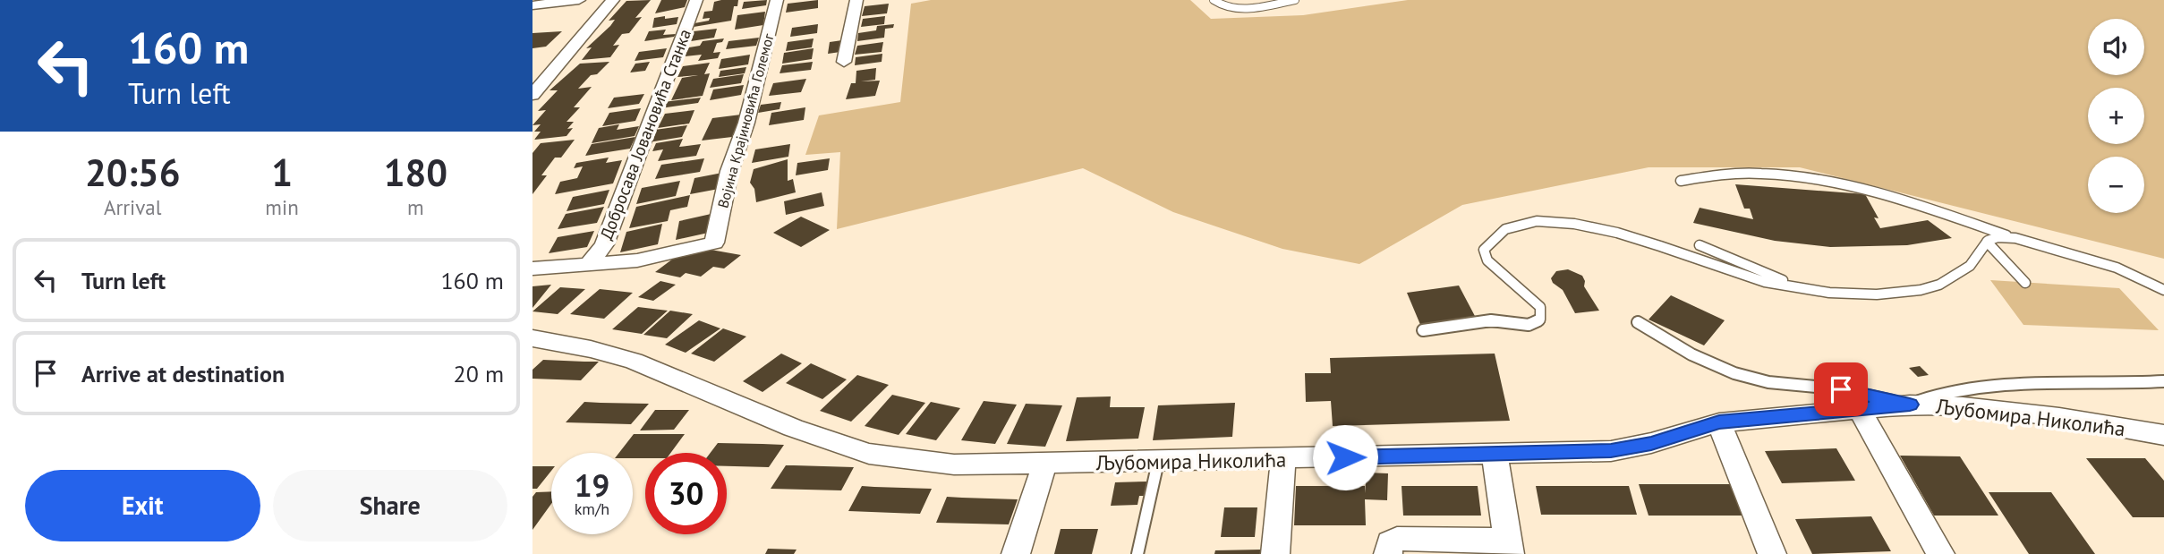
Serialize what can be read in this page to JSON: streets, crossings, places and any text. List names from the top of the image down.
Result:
{
  "streets": {
    "street": ["Војина Крајиновића Големог", "Добросава Јовановића Станка", "Љубомира Николића"]
  },
  "crossings": [
    ["Војина Крајиновића Големог", "Добросава Јовановића Станка"]
  ],
  "page": {
    "turn": ["160 m", "Turn left"],
    "map_buttons": ["+", "−"],
    "eta": [
      "20:56",
      "Arrival",
      "1",
      "min",
      "180",
      "m"
    ],
    "list": [
      {
        "name": "Turn left",
        "value": "160 m"
      },
      {
        "name": "Arrive at destination",
        "value": "20 m"
      }
    ],
    "speed": "19 km/h",
    "limit": "30",
    "buttons": ["Exit", "Share"]
  }
}
